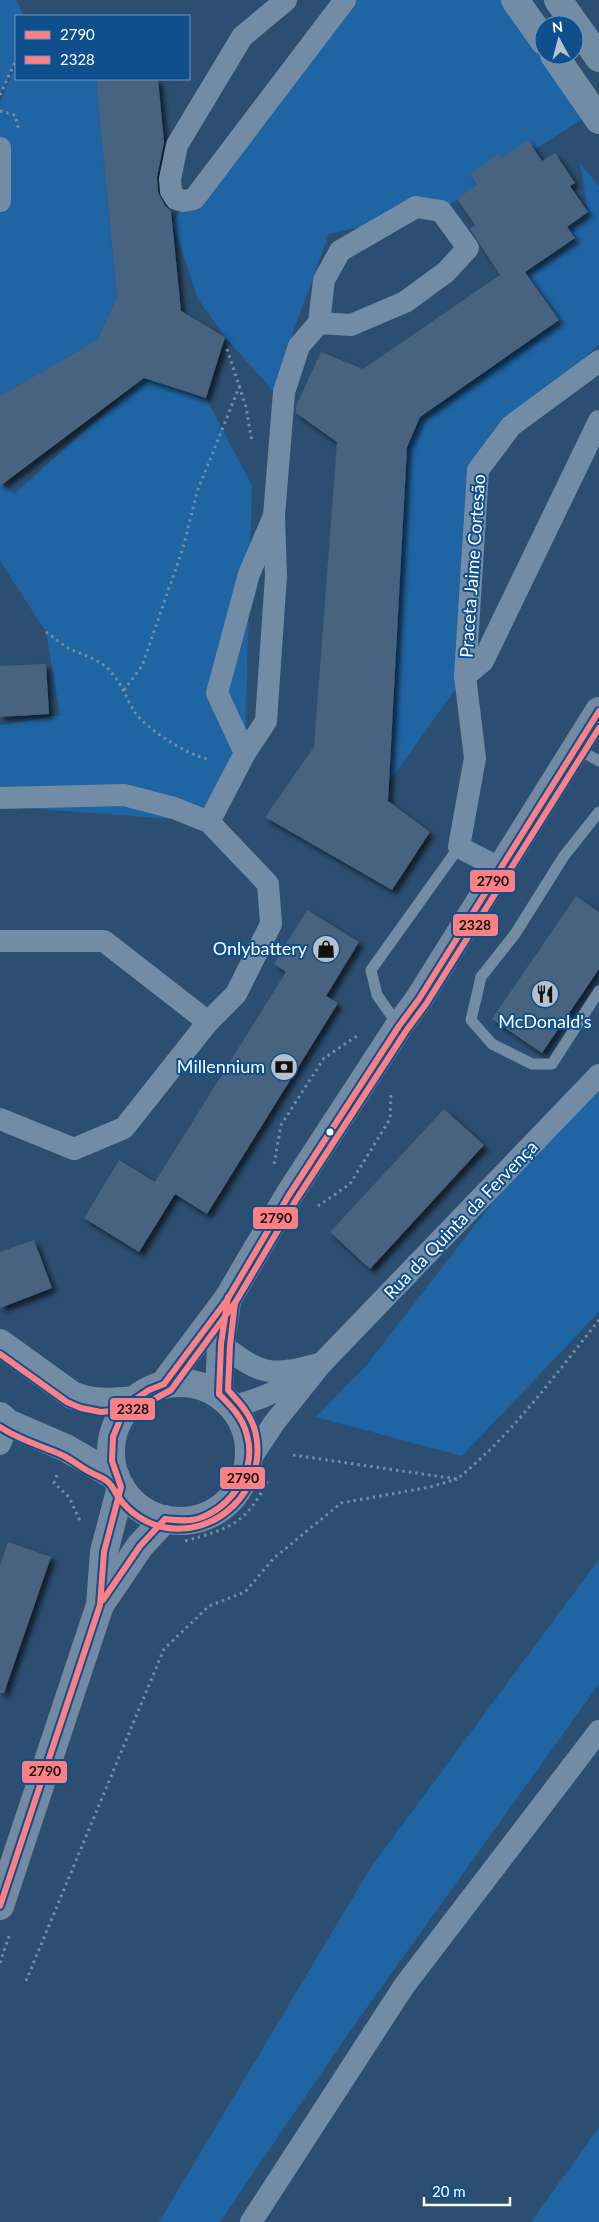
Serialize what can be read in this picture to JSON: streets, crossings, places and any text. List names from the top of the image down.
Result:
{
  "streets": {
    "street": ["Praceta Jaime Cortesão", "Rua da Quinta da Fervença"]
  },
  "places": {
    "shop": ["Onlybattery"],
    "restaurant": ["McDonald's"],
    "bank": ["Millennium"]
  },
  "lines": ["transit line 2790", "transit line 2328"],
  "legend": ["2790", "2328"],
  "scale_bar": "20 m",
  "north": "top"
}
